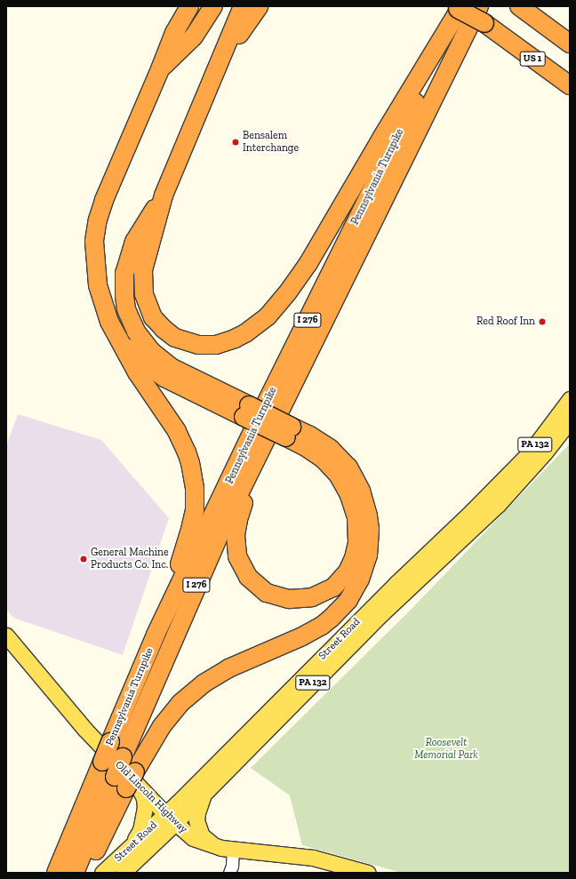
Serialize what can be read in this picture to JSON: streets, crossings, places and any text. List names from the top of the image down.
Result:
{
  "streets": {
    "highway": ["US 1", "Pennsylvania Turnpike", "I 276"],
    "main road": ["PA 132", "Street Road", "Old Lincoln Highway"]
  },
  "crossings": [
    ["US 1", "Pennsylvania Turnpike"],
    ["Pennsylvania Turnpike", "Old Lincoln Highway"],
    ["Street Road", "Old Lincoln Highway"]
  ],
  "parks": ["Roosevelt Memorial Park"],
  "places": ["Bensalem Interchange", "Red Roof Inn", "General Machine Products Co. Inc."]
}
